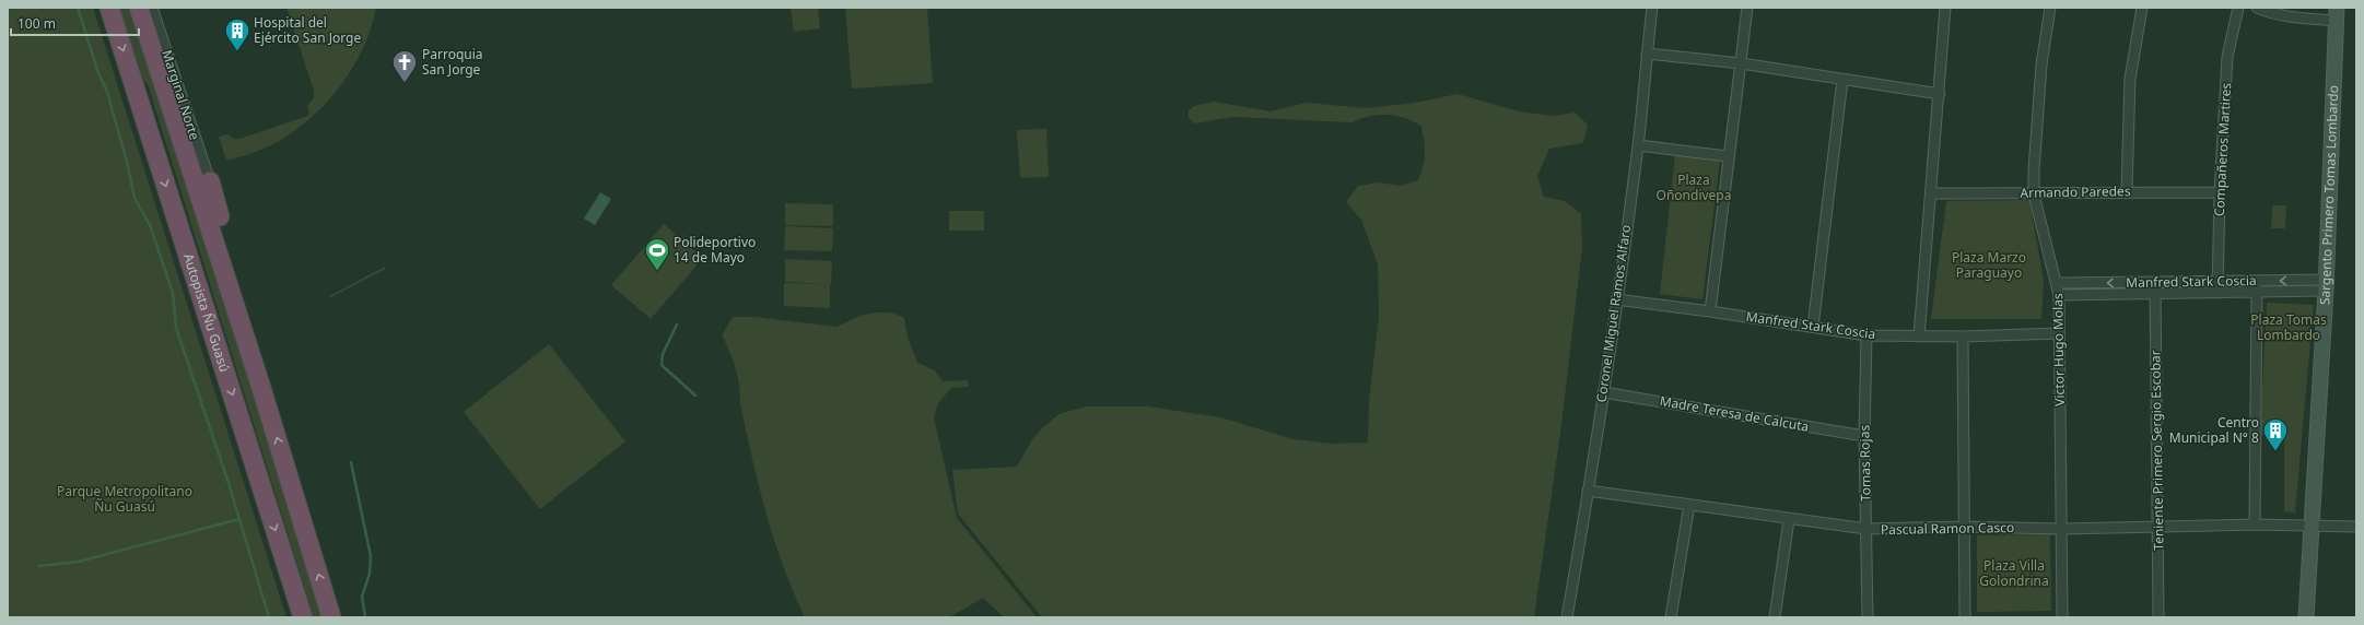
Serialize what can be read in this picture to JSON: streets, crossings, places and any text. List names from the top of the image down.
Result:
{
  "streets": {
    "highway": ["Autopista Ñu Guasú"],
    "street": [
      "Marginal Norte",
      "Compañeros Martires",
      "Armando Paredes",
      "Sargento Primero Tomas Lombardo",
      "Manfred Stark Coscia",
      "Coronel Miguel Ramos Alfaro",
      "Victor Hugo Molas",
      "Madre Teresa de Calcuta",
      "Teniente Primero Sergio Escobar",
      "Tomas Rojas",
      "Pascual Ramon Casco"
    ]
  },
  "crossings": [
    ["Compañeros Martires", "Armando Paredes"],
    ["Compañeros Martires", "Manfred Stark Coscia"],
    ["Armando Paredes", "Victor Hugo Molas"],
    ["Sargento Primero Tomas Lombardo", "Manfred Stark Coscia"],
    ["Sargento Primero Tomas Lombardo", "Pascual Ramon Casco"],
    ["Manfred Stark Coscia", "Coronel Miguel Ramos Alfaro"],
    ["Manfred Stark Coscia", "Victor Hugo Molas"],
    ["Manfred Stark Coscia", "Teniente Primero Sergio Escobar"],
    ["Manfred Stark Coscia", "Tomas Rojas"],
    ["Coronel Miguel Ramos Alfaro", "Madre Teresa de Calcuta"],
    ["Coronel Miguel Ramos Alfaro", "Pascual Ramon Casco"],
    ["Victor Hugo Molas", "Pascual Ramon Casco"],
    ["Madre Teresa de Calcuta", "Tomas Rojas"],
    ["Teniente Primero Sergio Escobar", "Pascual Ramon Casco"],
    ["Tomas Rojas", "Pascual Ramon Casco"]
  ],
  "parks": [
    "Plaza Oñondivepa",
    "Plaza Marzo Paraguayo",
    "Plaza Tomas Lombardo",
    "Parque Metropolitano Ñu Guasú",
    "Plaza Villa Golondrina"
  ],
  "places": {
    "building": ["Hospital del Ejército San Jorge", "Centro Municipal N° 8"],
    "church": ["Parroquia San Jorge"],
    "sports": ["Polideportivo 14 de Mayo"]
  },
  "scale_bar": "100 m"
}
